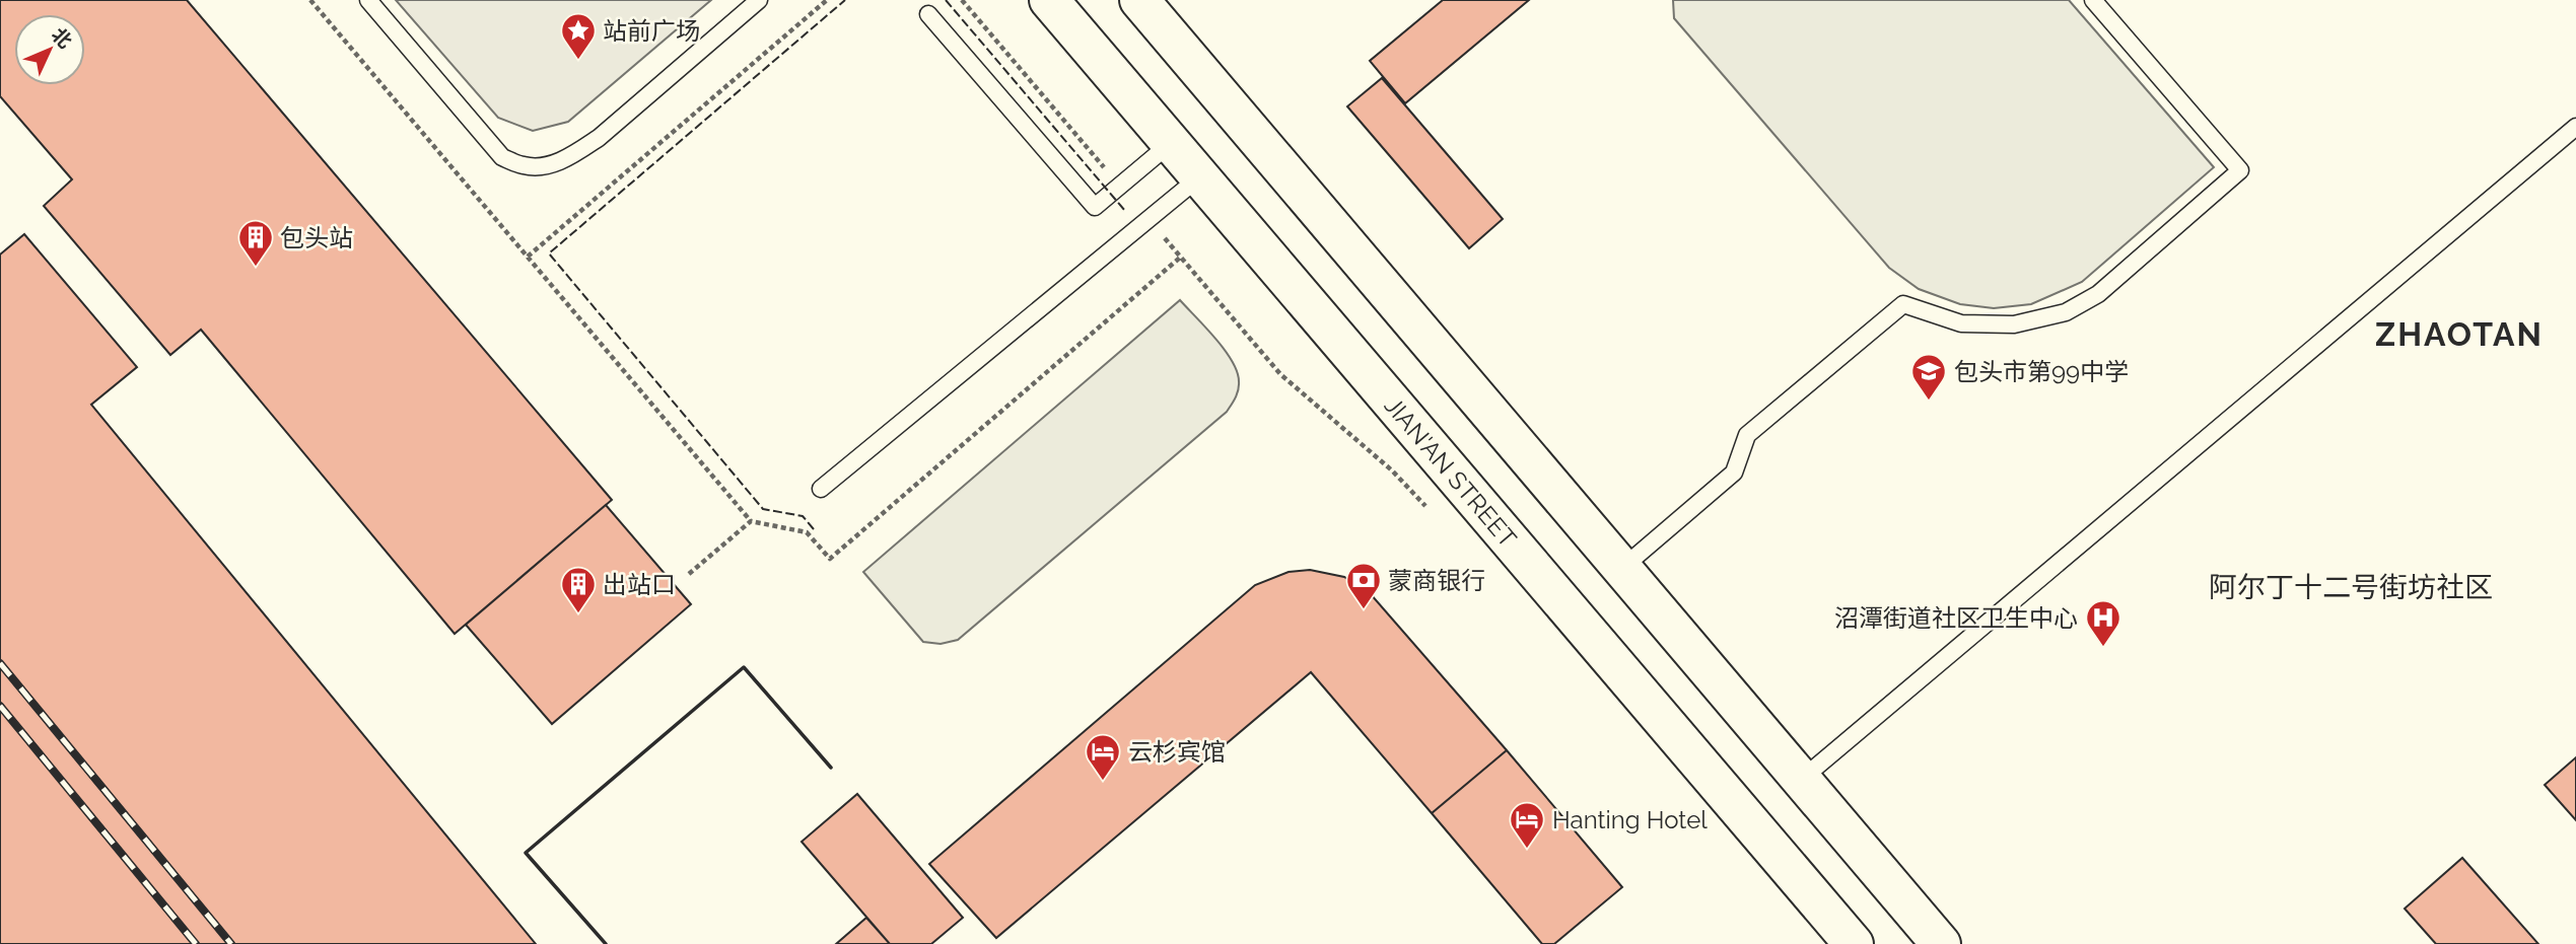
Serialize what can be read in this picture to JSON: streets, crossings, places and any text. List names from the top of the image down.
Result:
{
  "streets": {
    "main road": ["JIAN'AN STREET"]
  },
  "districts": ["ZHAOTAN", "阿尔丁十二号街坊社区"],
  "places": {
    "place": ["站前广场"],
    "building": ["包头站", "出站口"],
    "school or university": ["包头市第99中学"],
    "bank": ["蒙商银行"],
    "hospital": ["沼潭街道社区卫生中心"],
    "hotel": ["云杉宾馆", "Hanting Hotel"]
  },
  "north": "top right"
}
